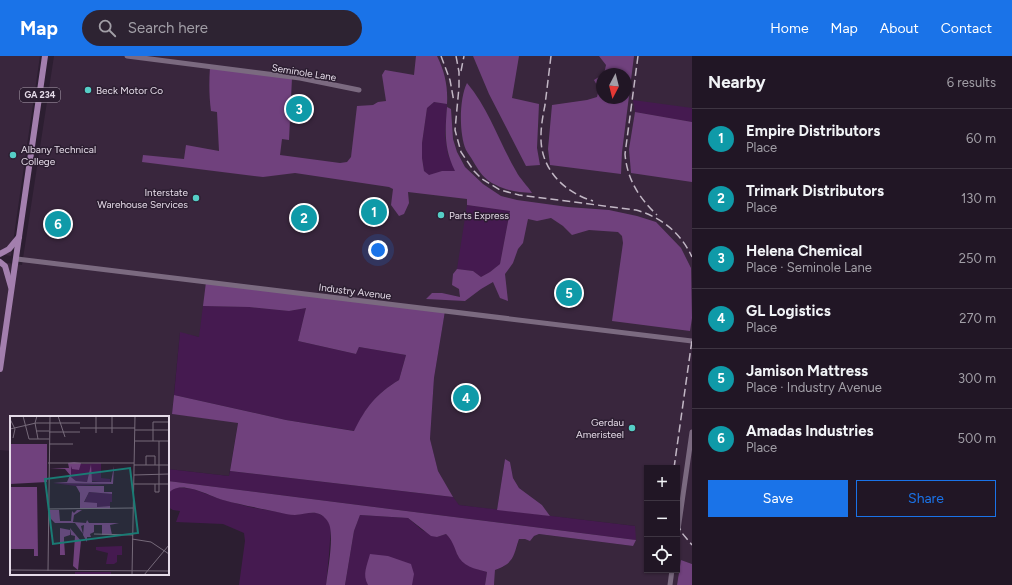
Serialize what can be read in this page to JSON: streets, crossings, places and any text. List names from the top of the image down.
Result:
{
  "streets": {
    "main road": ["GA 234"],
    "street": ["Seminole Lane", "Industry Avenue"]
  },
  "crossings": [
    ["GA 234", "Industry Avenue"]
  ],
  "places": [
    "Beck Motor Co",
    "Albany Technical College",
    "Interstate Warehouse Services",
    "Parts Express",
    "Gerdau Ameristeel"
  ],
  "north": "bottom",
  "page": {
    "header": "Map",
    "search": "Search here",
    "nav": [
      "Home",
      "Map",
      "About",
      "Contact"
    ],
    "heading": ["Nearby", "6 results"],
    "pins": [
      "3",
      "1",
      "2",
      "6",
      "5",
      "4"
    ],
    "list": [
      {
        "mark": "1",
        "name": "Empire Distributors",
        "note": "Place",
        "value": "60 m"
      },
      {
        "mark": "2",
        "name": "Trimark Distributors",
        "note": "Place",
        "value": "130 m"
      },
      {
        "mark": "3",
        "name": "Helena Chemical",
        "note": "Place · Seminole Lane",
        "value": "250 m"
      },
      {
        "mark": "4",
        "name": "GL Logistics",
        "note": "Place",
        "value": "270 m"
      },
      {
        "mark": "5",
        "name": "Jamison Mattress",
        "note": "Place · Industry Avenue",
        "value": "300 m"
      },
      {
        "mark": "6",
        "name": "Amadas Industries",
        "note": "Place",
        "value": "500 m"
      }
    ],
    "map_buttons": ["+", "−"],
    "buttons": ["Save", "Share"]
  }
}
